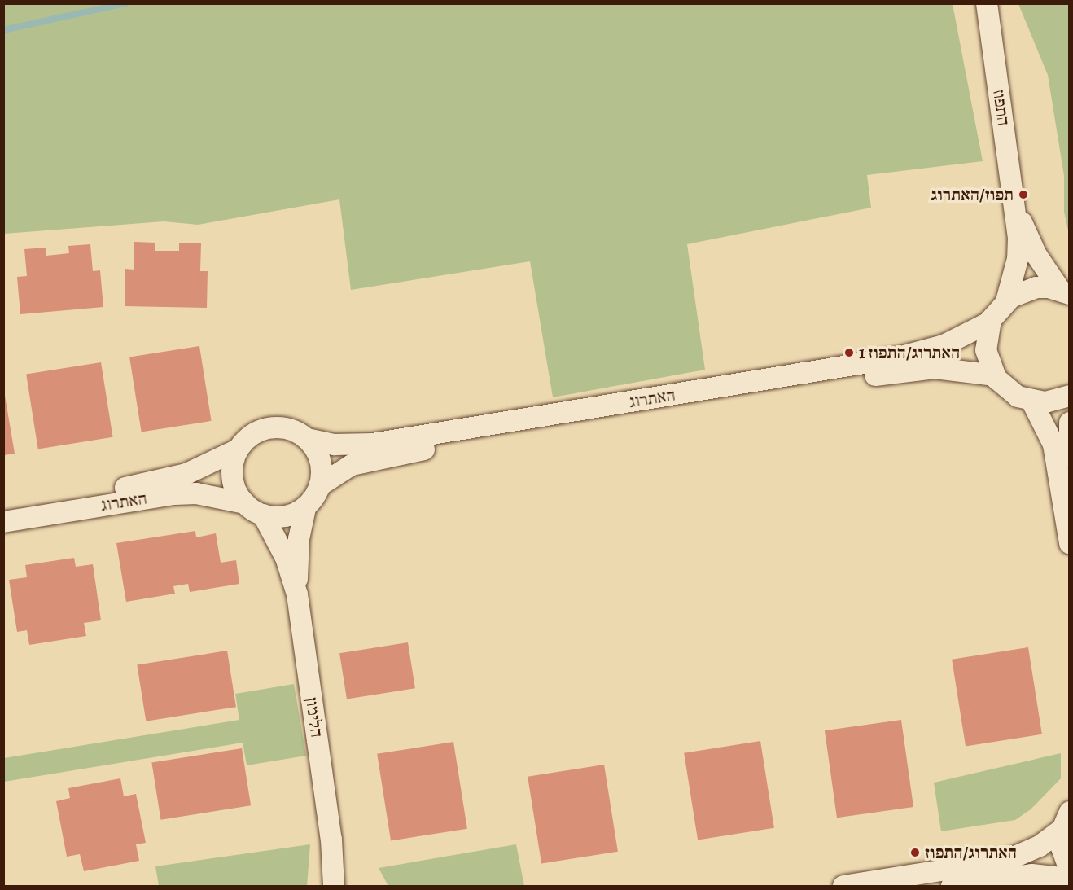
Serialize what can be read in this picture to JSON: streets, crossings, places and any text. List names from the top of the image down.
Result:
{
  "streets": {
    "street": ["התפוז", "האתרוג", "הלימון"]
  },
  "crossings": [
    ["האתרוג", "הלימון"]
  ],
  "places": ["תפוז/האתרוג", "האתרוג/התפוז 1", "האתרוג/התפוז"]
}
